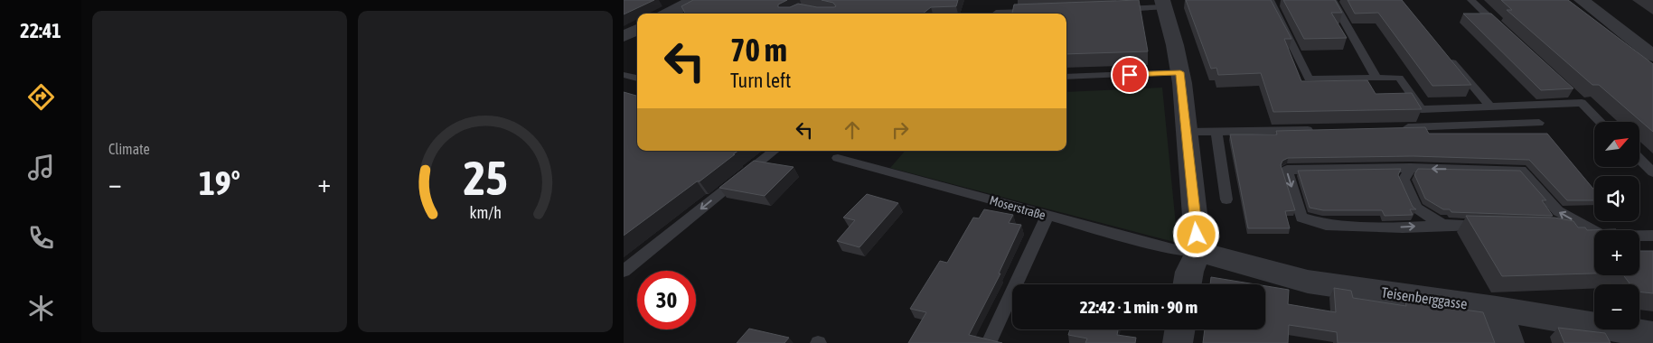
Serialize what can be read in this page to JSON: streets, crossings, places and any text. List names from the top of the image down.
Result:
{
  "streets": {
    "street": ["Teisenberggasse"],
    "lane": ["Moserstraße"]
  },
  "crossings": [
    ["Moserstraße", "Teisenberggasse"]
  ],
  "north": "top right",
  "page": {
    "tabs": "22:41",
    "tile": "Climate",
    "turn": ["70 m", "Turn left"],
    "map_buttons": ["+", "−"],
    "heat": ["−", "19°", "+"],
    "limit": "30",
    "trip": "22:42 · 1 min · 90 m",
    "gauge": ["25", "km/h"]
  }
}
